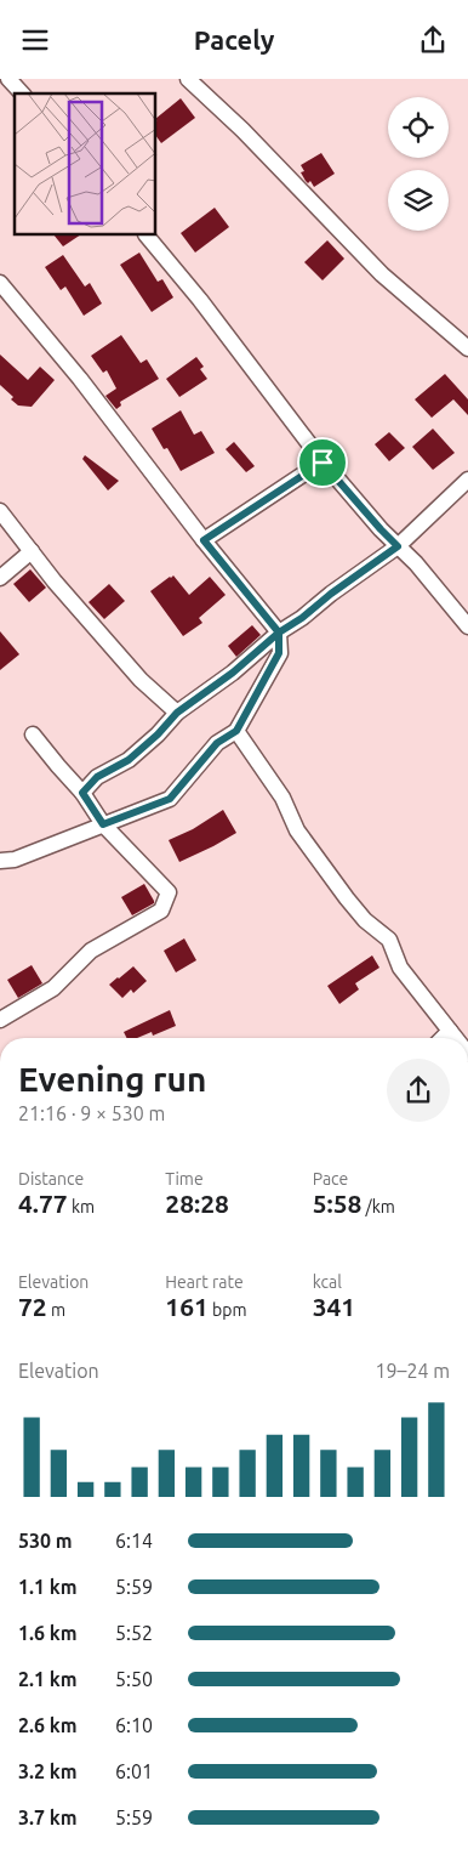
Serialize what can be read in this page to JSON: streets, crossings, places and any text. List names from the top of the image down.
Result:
{
  "page": {
    "header": "Pacely",
    "heading": ["Evening run", "21:16 · 9 × 530 m"],
    "stats": [
      ["Distance", "4.77 km"],
      ["Time", "28:28"],
      ["Pace", "5:58 /km"],
      ["Elevation", "72 m"],
      ["Heart rate", "161 bpm"],
      ["kcal", "341"]
    ],
    "chart": ["Elevation", "19–24 m"],
    "list": [
      {
        "name": "530 m",
        "note": "6:14"
      },
      {
        "name": "1.1 km",
        "note": "5:59"
      },
      {
        "name": "1.6 km",
        "note": "5:52"
      },
      {
        "name": "2.1 km",
        "note": "5:50"
      },
      {
        "name": "2.6 km",
        "note": "6:10"
      },
      {
        "name": "3.2 km",
        "note": "6:01"
      },
      {
        "name": "3.7 km",
        "note": "5:59"
      }
    ]
  }
}
